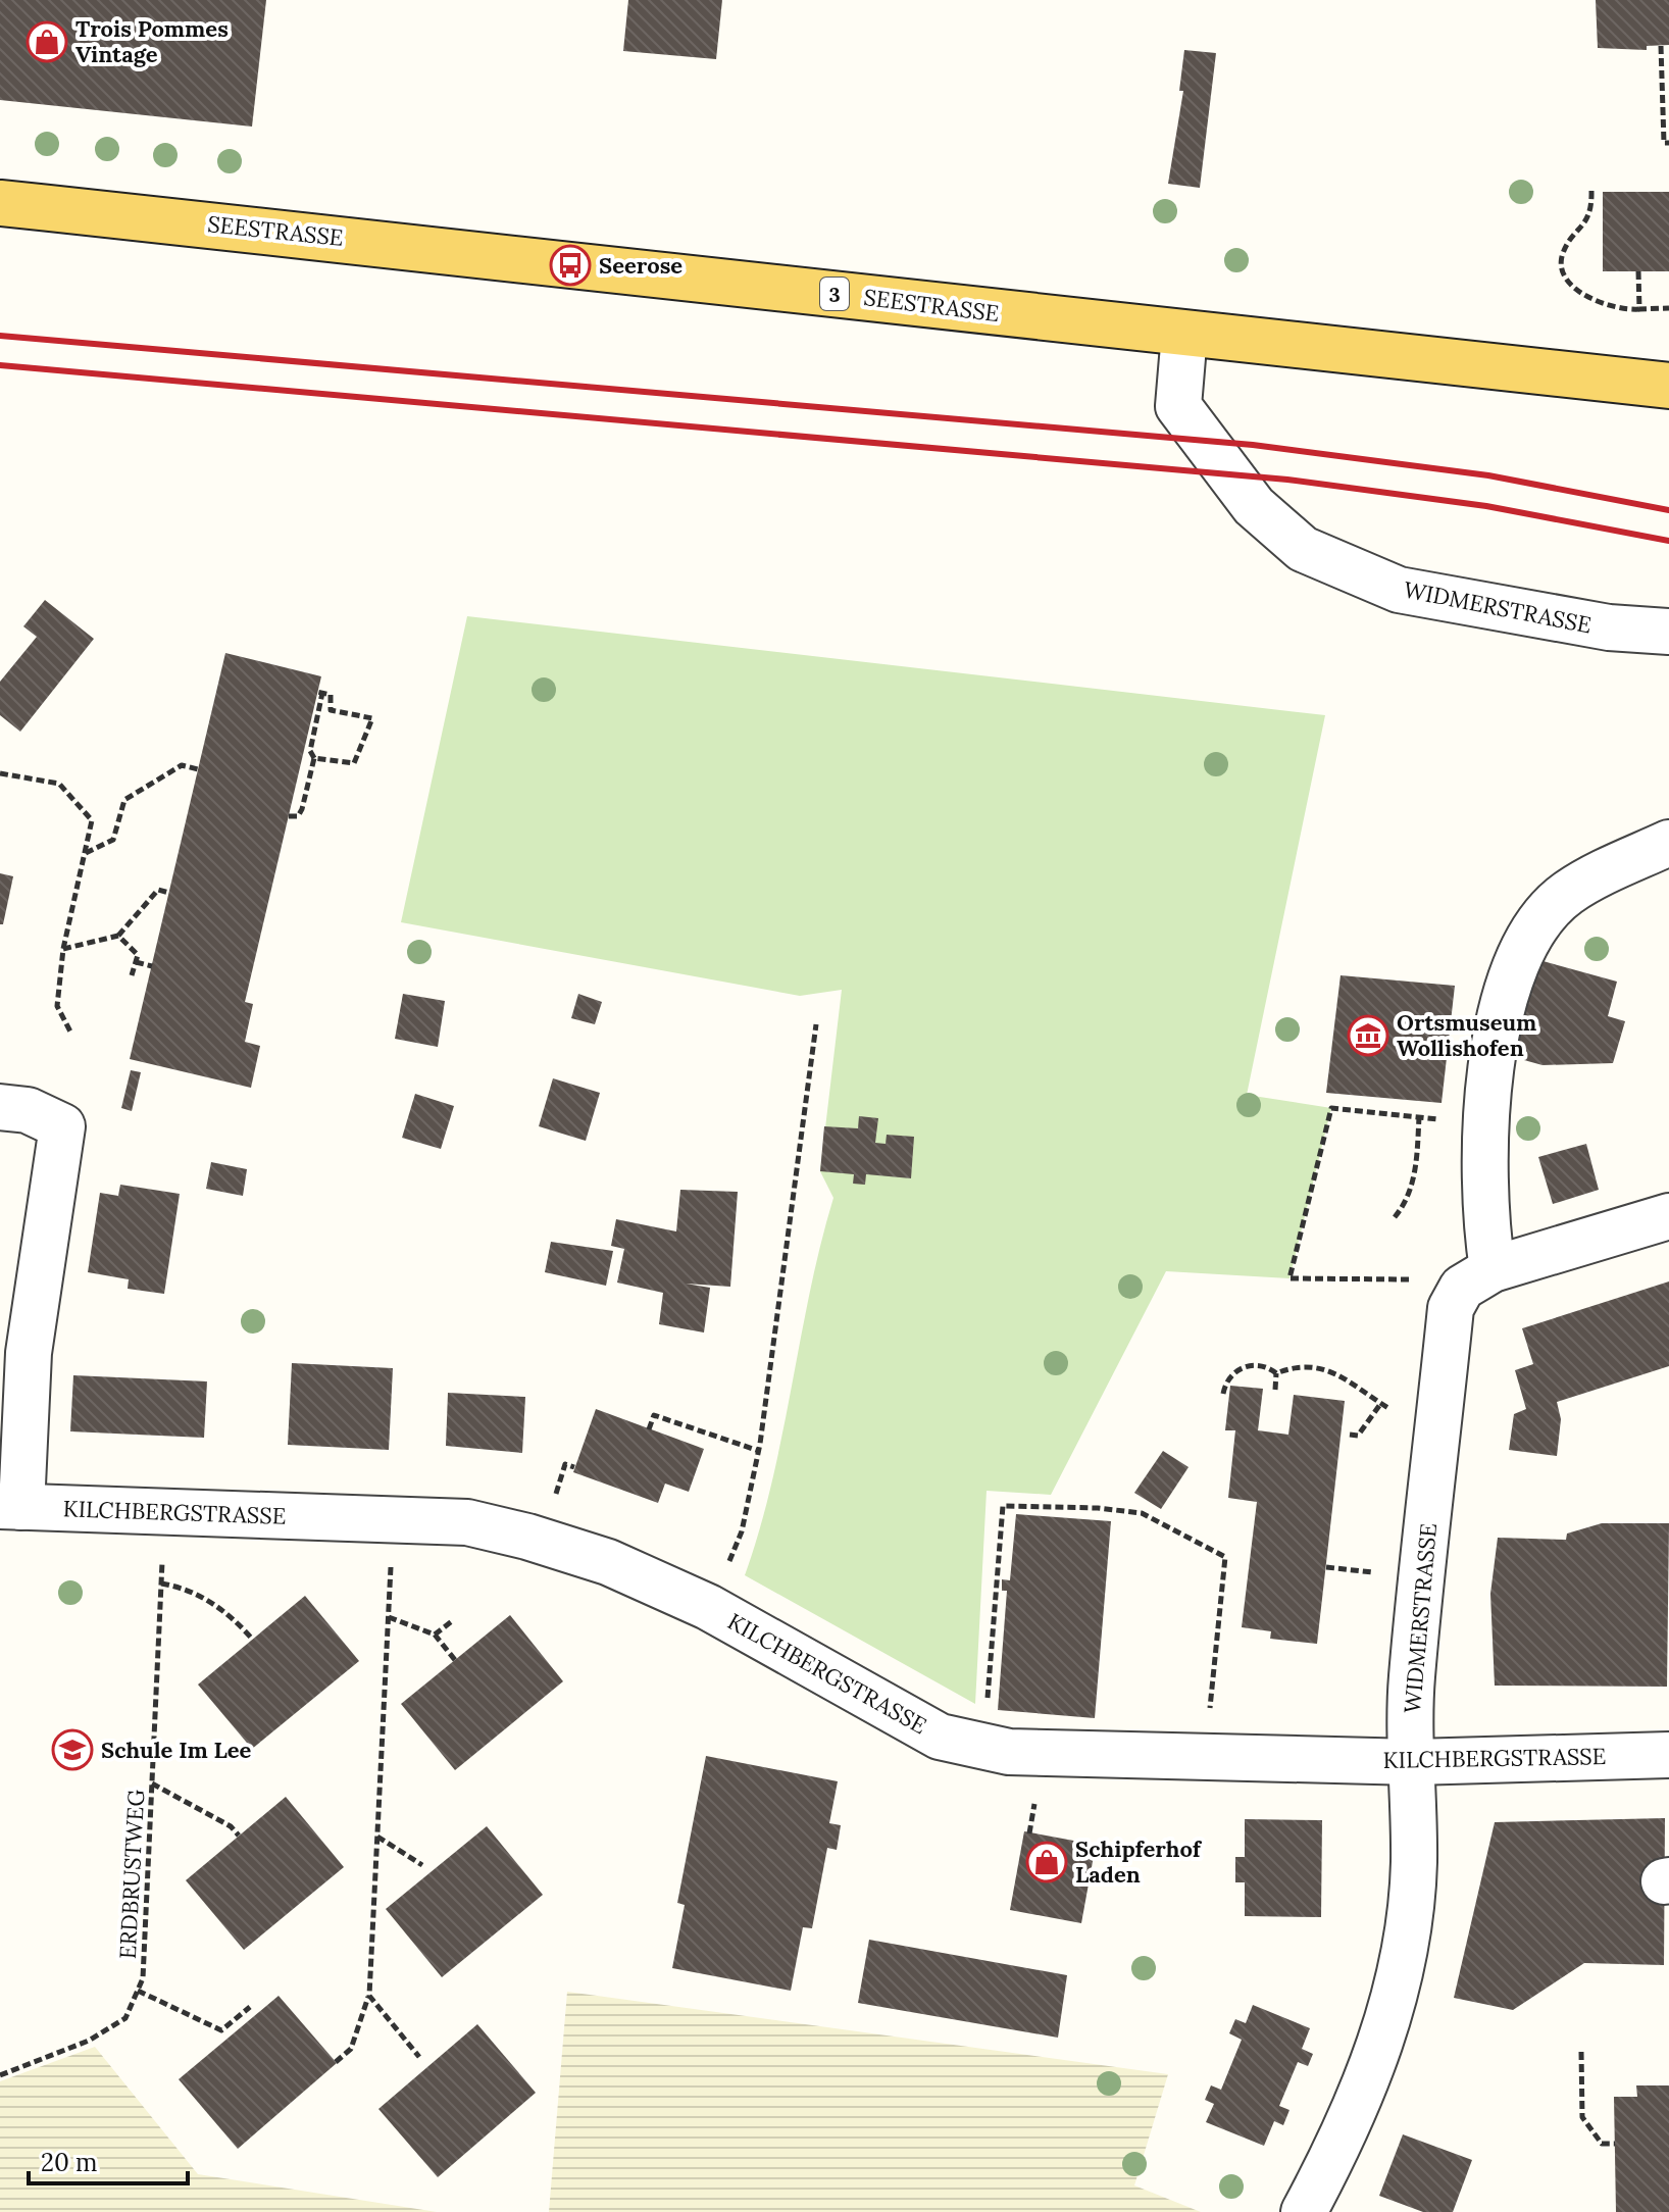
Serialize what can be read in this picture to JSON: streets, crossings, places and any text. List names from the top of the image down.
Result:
{
  "streets": {
    "main road": ["SEESTRASSE", "3"],
    "street": ["WIDMERSTRASSE", "KILCHBERGSTRASSE"],
    "path": ["ERDBRUSTWEG"]
  },
  "crossings": [
    ["SEESTRASSE", "WIDMERSTRASSE"],
    ["WIDMERSTRASSE", "KILCHBERGSTRASSE"]
  ],
  "places": {
    "shop": ["Trois Pommes Vintage", "Schipferhof Laden"],
    "bus stop": ["Seerose"],
    "museum": ["Ortsmuseum Wollishofen"],
    "school or university": ["Schule Im Lee"]
  },
  "scale_bar": "20 m"
}
